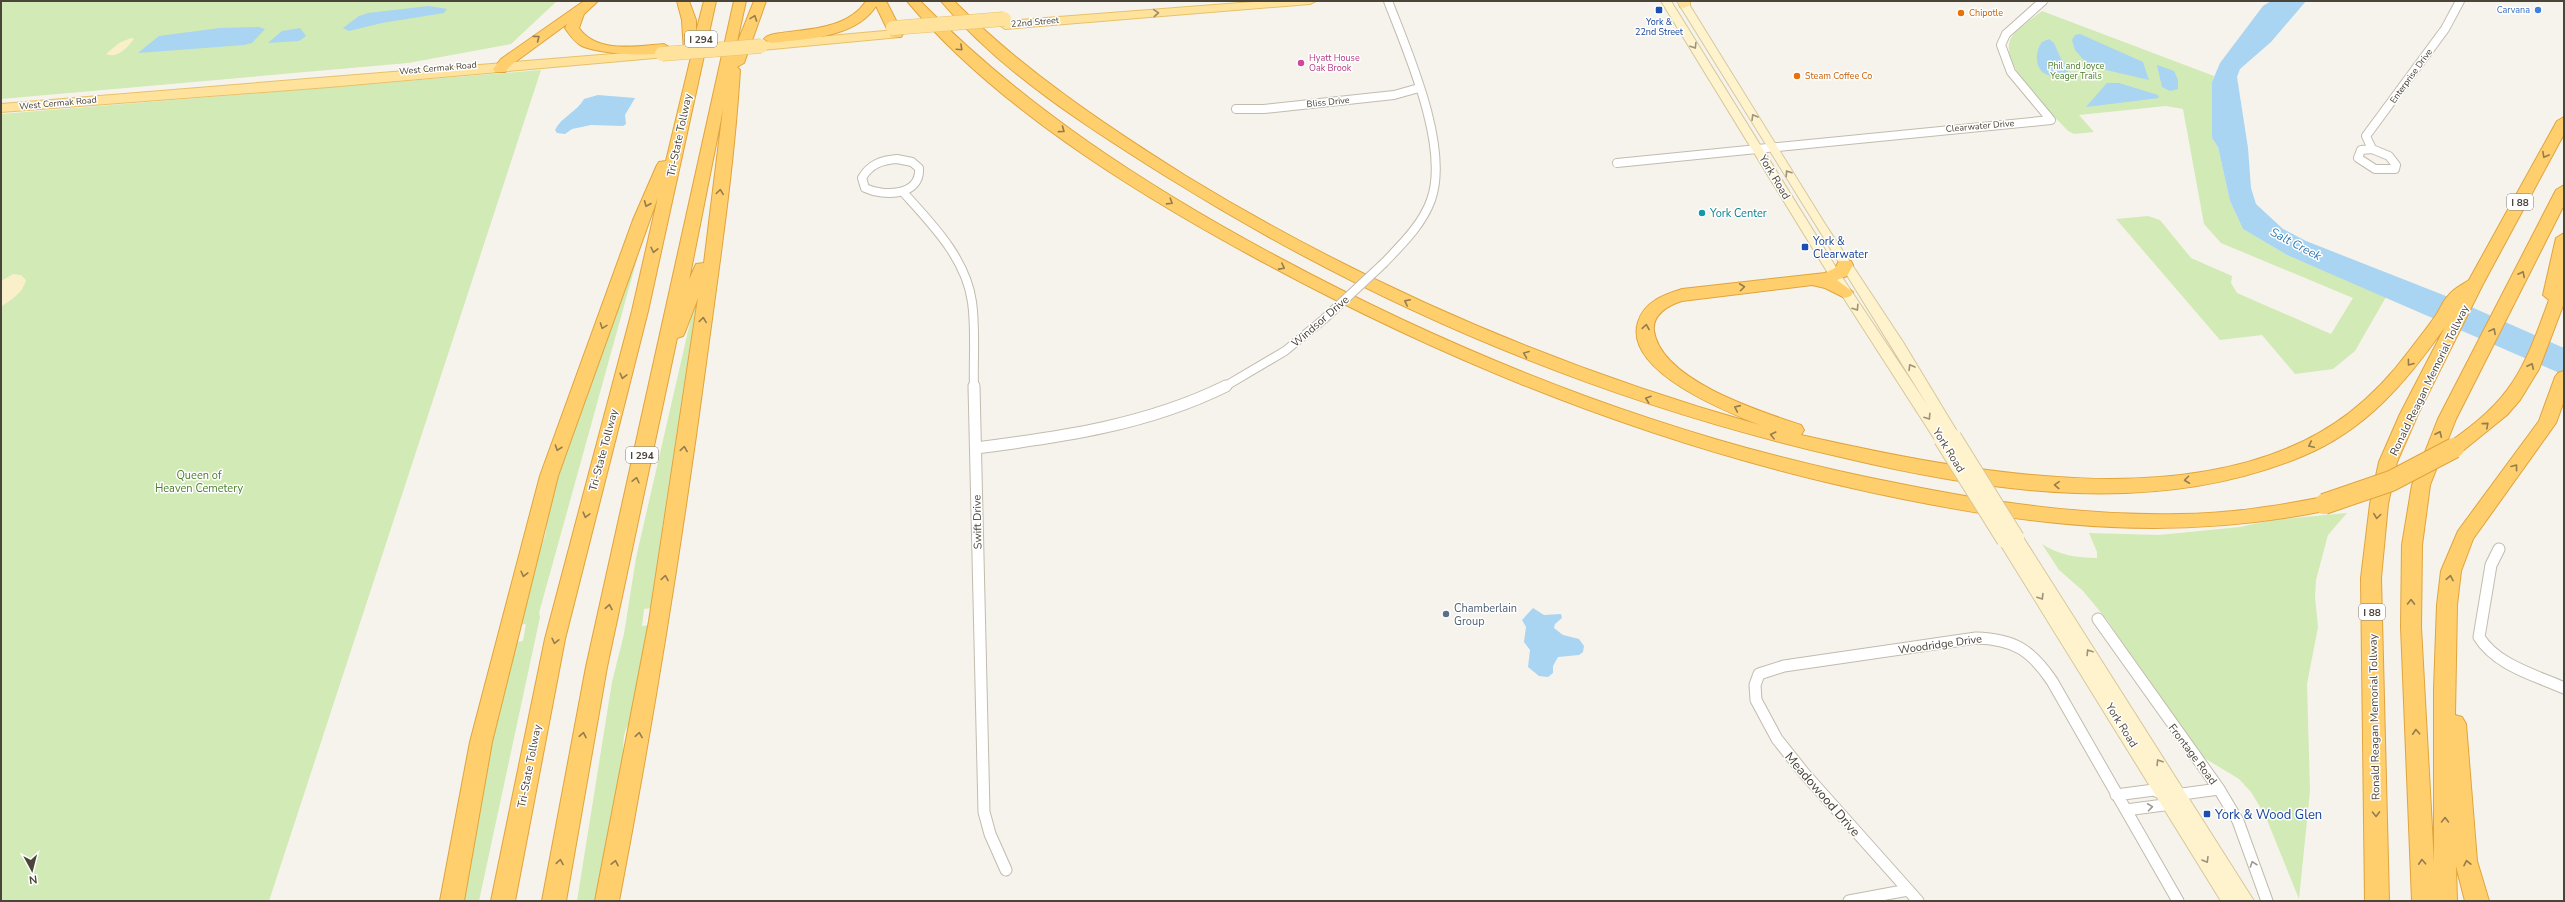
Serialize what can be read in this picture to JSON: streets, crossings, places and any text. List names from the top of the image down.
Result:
{
  "streets": {
    "highway": [
      "I 294",
      "Tri-State Tollway",
      "I 88",
      "Ronald Reagan Memorial Tollway"
    ],
    "main road": ["22nd Street", "West Cermak Road", "York Road"],
    "street": [
      "Enterprise Drive",
      "Bliss Drive",
      "Clearwater Drive",
      "Windsor Drive",
      "Swift Drive",
      "Woodridge Drive",
      "Frontage Road",
      "Meadowood Drive"
    ]
  },
  "crossings": [
    ["22nd Street", "West Cermak Road"],
    ["Bliss Drive", "Windsor Drive"],
    ["Clearwater Drive", "York Road"],
    ["Windsor Drive", "Swift Drive"],
    ["Woodridge Drive", "Meadowood Drive"]
  ],
  "one_way": ["Frontage Road"],
  "water": ["Salt Creek"],
  "parks": ["Phil and Joyce Yeager Trails", "Queen of Heaven Cemetery"],
  "places": {
    "transit": ["York & 22nd Street", "York & Clearwater", "York & Wood Glen"],
    "other": [
      "Carvana",
      "Chipotle",
      "Hyatt House Oak Brook",
      "Steam Coffee Co",
      "York Center",
      "Chamberlain Group"
    ]
  },
  "north": "bottom"
}
